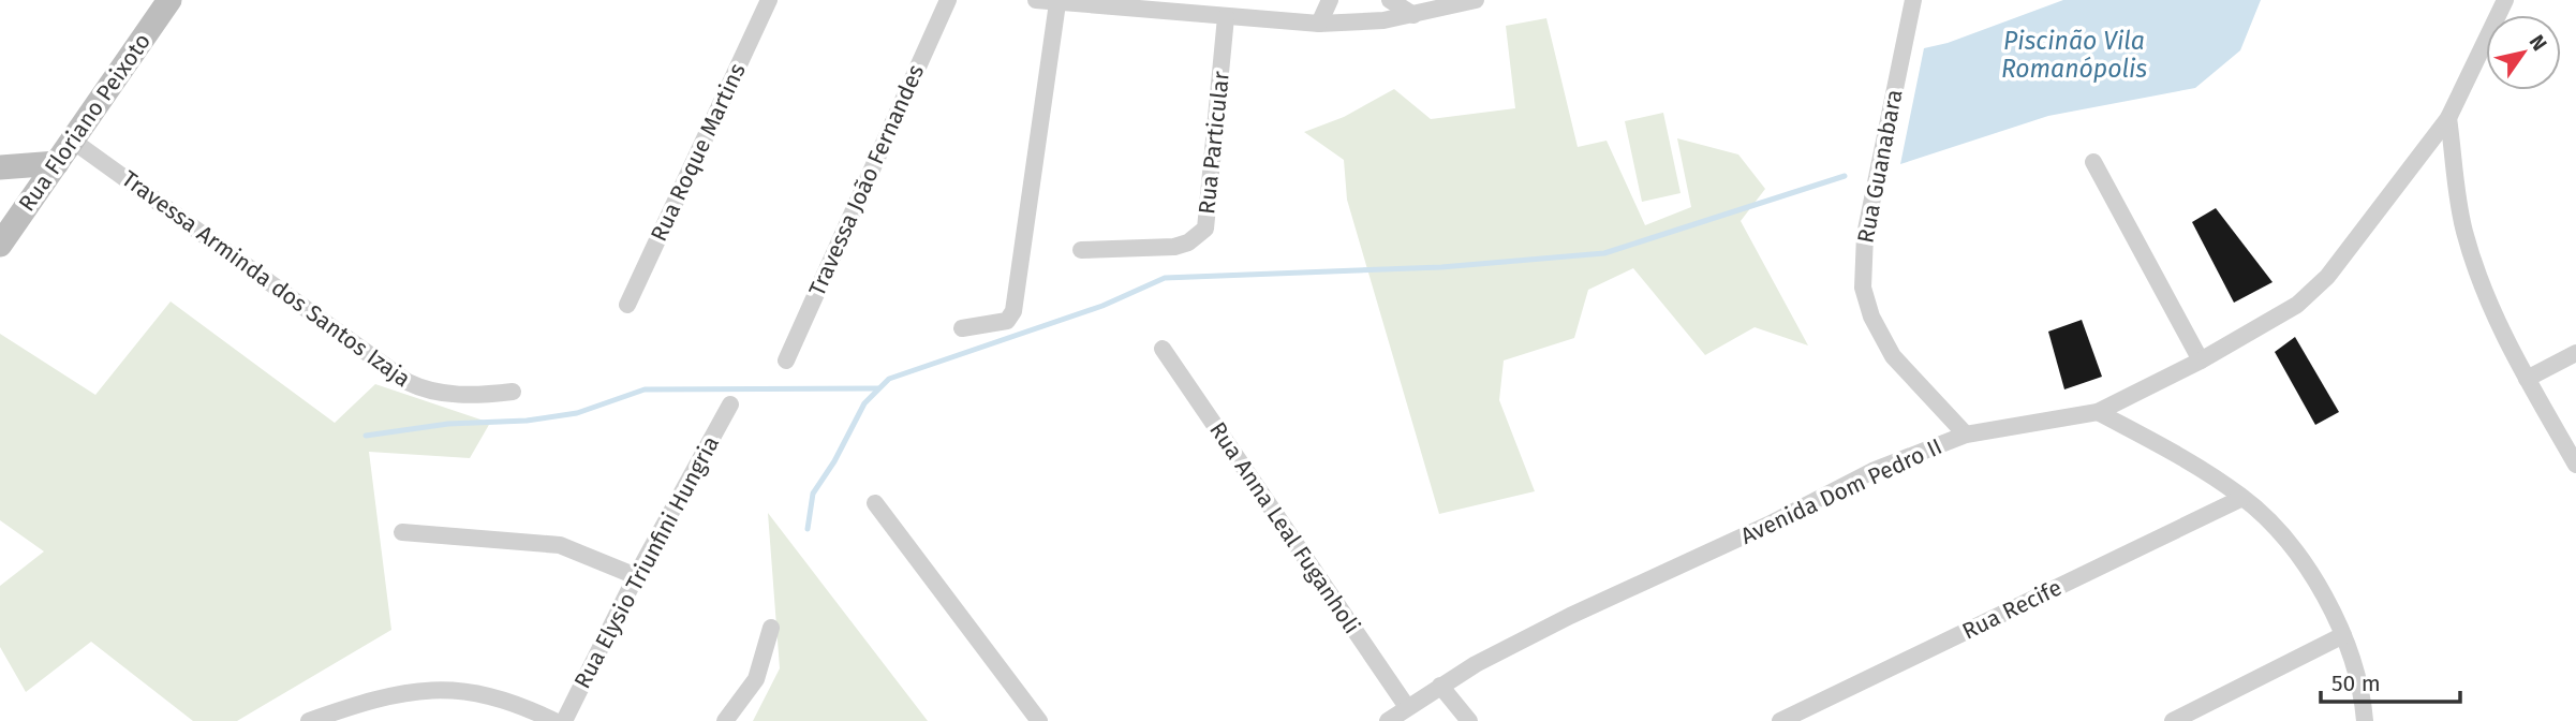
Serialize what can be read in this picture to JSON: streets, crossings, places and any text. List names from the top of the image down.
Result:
{
  "streets": {
    "street": [
      "Rua Floriano Peixoto",
      "Rua Particular",
      "Rua Roque Martins",
      "Rua Guanabara",
      "Travessa João Fernandes",
      "Travessa Arminda dos Santos Izaja",
      "Avenida Dom Pedro II",
      "Rua Anna Leal Fuganholi",
      "Rua Elysio Triunfini Hungria",
      "Rua Recife"
    ]
  },
  "crossings": [
    ["Rua Floriano Peixoto", "Travessa Arminda dos Santos Izaja"],
    ["Rua Guanabara", "Avenida Dom Pedro II"],
    ["Avenida Dom Pedro II", "Rua Anna Leal Fuganholi"]
  ],
  "water": ["Piscinão Vila Romanópolis"],
  "scale_bar": "50 m",
  "north": "top right"
}
